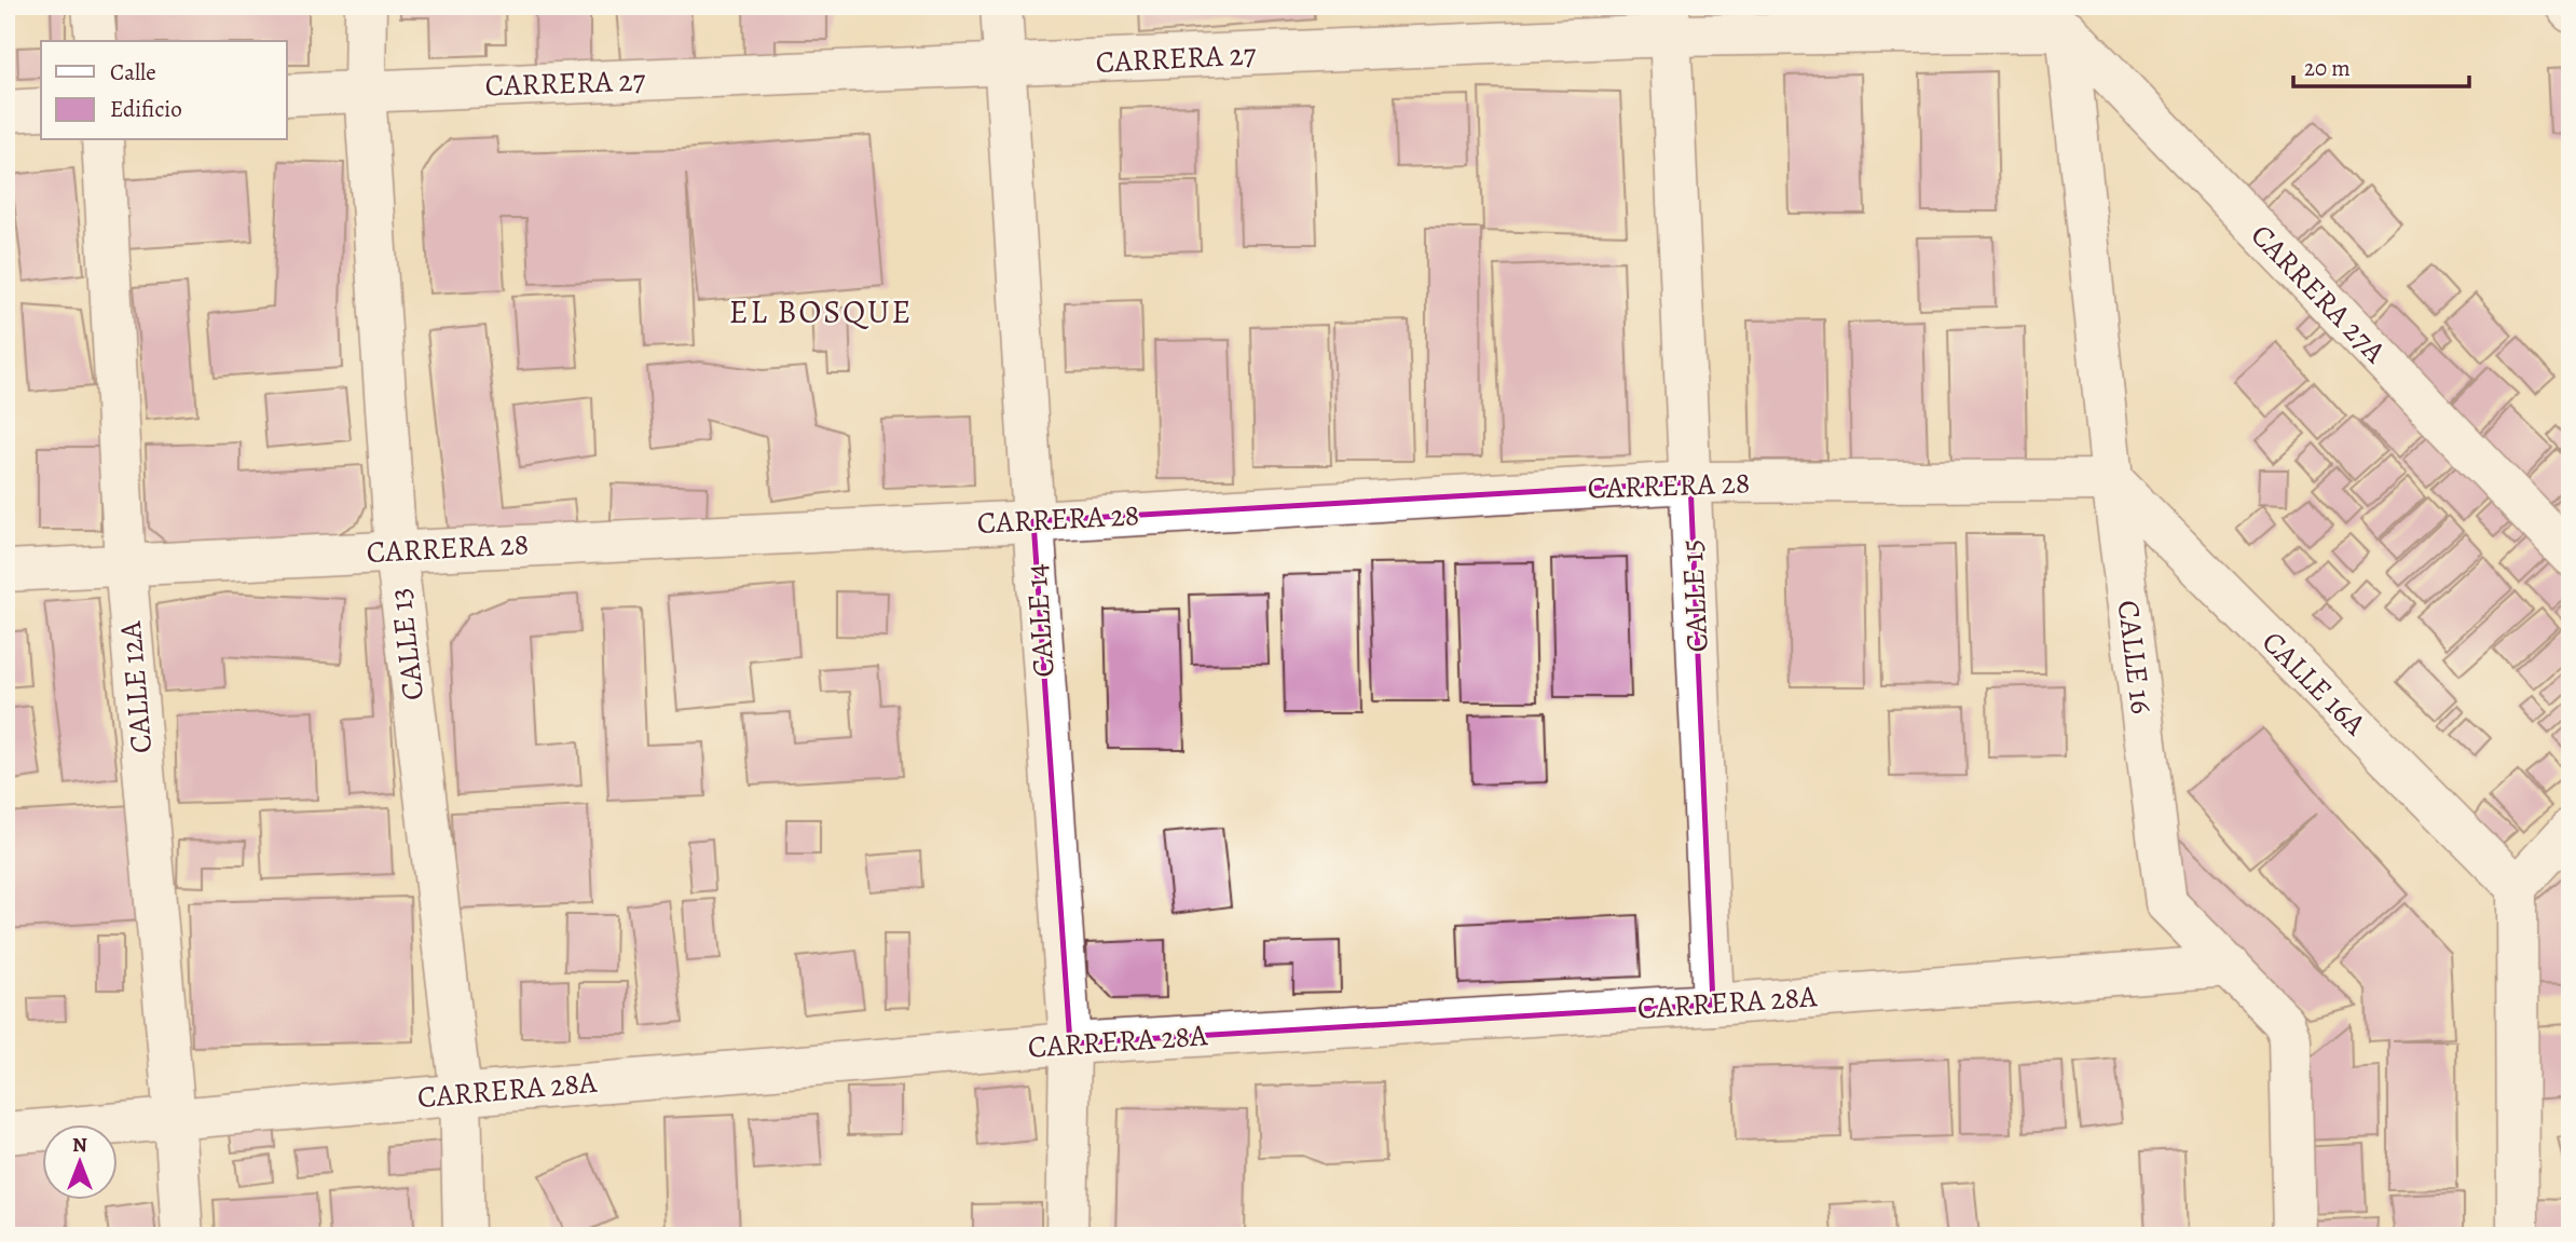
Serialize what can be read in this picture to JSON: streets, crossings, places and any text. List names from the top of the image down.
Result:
{
  "streets": {
    "street": [
      "CARRERA 27",
      "CARRERA 27A",
      "CARRERA 28",
      "CALLE 15",
      "CALLE 14",
      "CALLE 13",
      "CALLE 16",
      "CALLE 16A",
      "CALLE 12A",
      "CARRERA 28A"
    ]
  },
  "crossings": [
    ["CARRERA 27", "CARRERA 27A"],
    ["CARRERA 27", "CALLE 15"],
    ["CARRERA 27", "CALLE 14"],
    ["CARRERA 27", "CALLE 13"],
    ["CARRERA 27", "CALLE 16"],
    ["CARRERA 27A", "CALLE 16"],
    ["CARRERA 28", "CALLE 15"],
    ["CARRERA 28", "CALLE 14"],
    ["CARRERA 28", "CALLE 13"],
    ["CARRERA 28", "CALLE 16"],
    ["CARRERA 28", "CALLE 16A"],
    ["CARRERA 28", "CALLE 12A"],
    ["CALLE 15", "CARRERA 28A"],
    ["CALLE 14", "CARRERA 28A"],
    ["CALLE 13", "CARRERA 28A"],
    ["CALLE 16", "CALLE 16A"],
    ["CALLE 16", "CARRERA 28A"],
    ["CALLE 12A", "CARRERA 28A"]
  ],
  "districts": ["EL BOSQUE"],
  "legend": ["Calle", "Edificio"],
  "scale_bar": "20 m",
  "north": "top"
}
